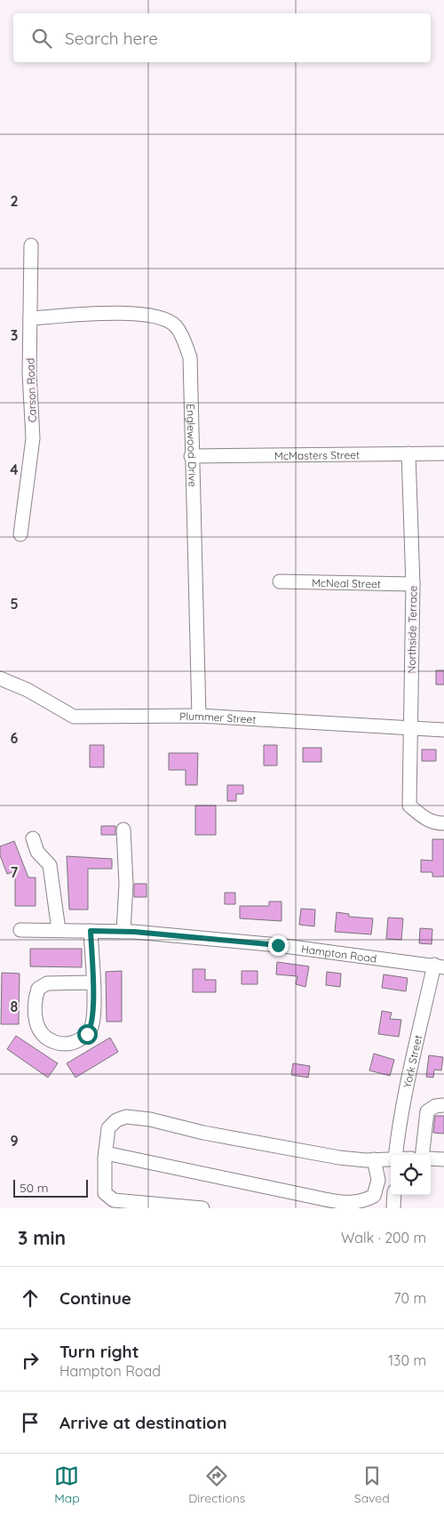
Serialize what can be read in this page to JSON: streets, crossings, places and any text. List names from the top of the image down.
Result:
{
  "streets": {
    "street": [
      "Carson Road",
      "Englewood Drive",
      "McMasters Street",
      "McNeal Street",
      "Northside Terrace",
      "Plummer Street",
      "Hampton Road",
      "York Street"
    ]
  },
  "crossings": [
    ["Carson Road", "Englewood Drive"],
    ["Englewood Drive", "McMasters Street"],
    ["Englewood Drive", "Plummer Street"],
    ["McMasters Street", "Northside Terrace"],
    ["McNeal Street", "Northside Terrace"],
    ["Northside Terrace", "Plummer Street"],
    ["Hampton Road", "York Street"]
  ],
  "scale_bar": "50 m",
  "page": {
    "search": "Search here",
    "scale": "50 m",
    "heading": ["3 min", "Walk · 200 m"],
    "list": [
      ["Continue", "70 m"],
      ["Turn right", "Hampton Road", "130 m"],
      "Arrive at destination"
    ],
    "nav": ["Map", "Directions", "Saved"]
  },
  "grid": {
    "rows": [
      "2",
      "3",
      "4",
      "5",
      "6",
      "7",
      "8",
      "9"
    ]
  }
}
